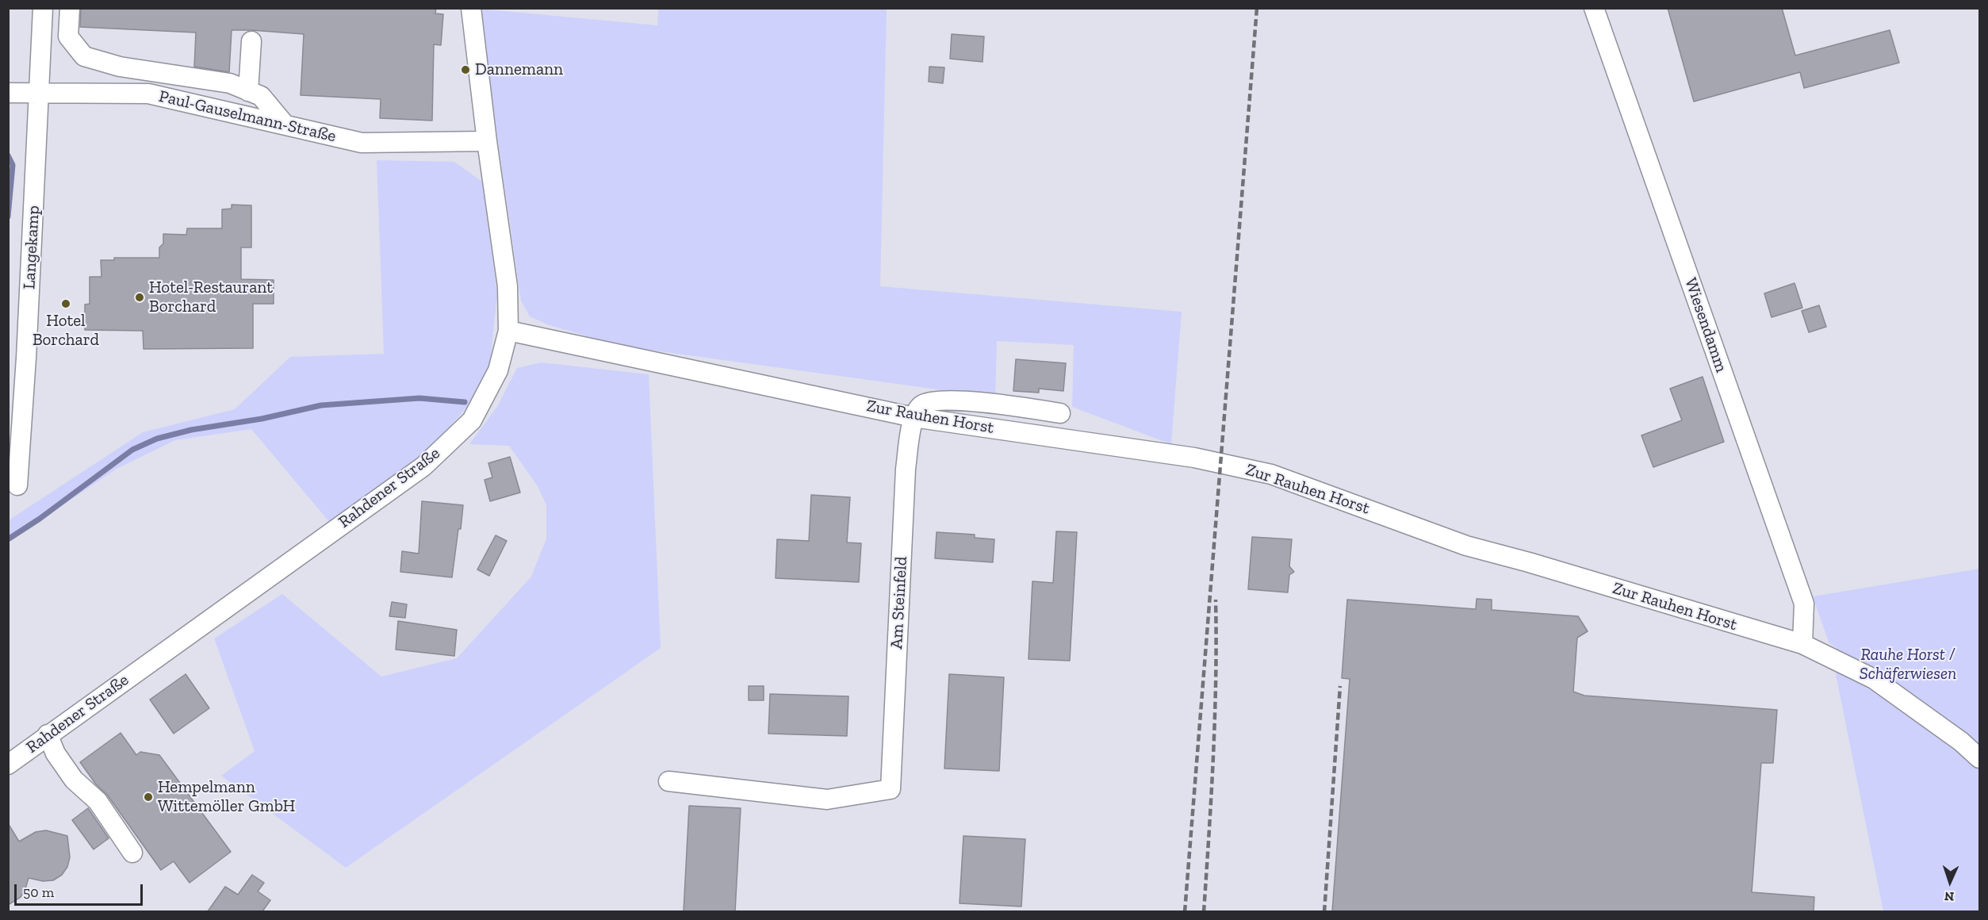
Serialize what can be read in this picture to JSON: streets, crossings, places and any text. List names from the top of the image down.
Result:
{
  "streets": {
    "street": [
      "Paul-Gauselmann-Straße",
      "Langekamp",
      "Wiesendamm",
      "Zur Rauhen Horst",
      "Rahdener Straße",
      "Am Steinfeld"
    ]
  },
  "crossings": [
    ["Paul-Gauselmann-Straße", "Langekamp"],
    ["Paul-Gauselmann-Straße", "Rahdener Straße"],
    ["Wiesendamm", "Zur Rauhen Horst"],
    ["Zur Rauhen Horst", "Rahdener Straße"],
    ["Zur Rauhen Horst", "Am Steinfeld"]
  ],
  "parks": ["Rauhe Horst / Schäferwiesen"],
  "places": [
    "Dannemann",
    "Hotel-Restaurant Borchard",
    "Hotel Borchard",
    "Hempelmann Wittemöller GmbH"
  ],
  "scale_bar": "50 m",
  "north": "bottom"
}
